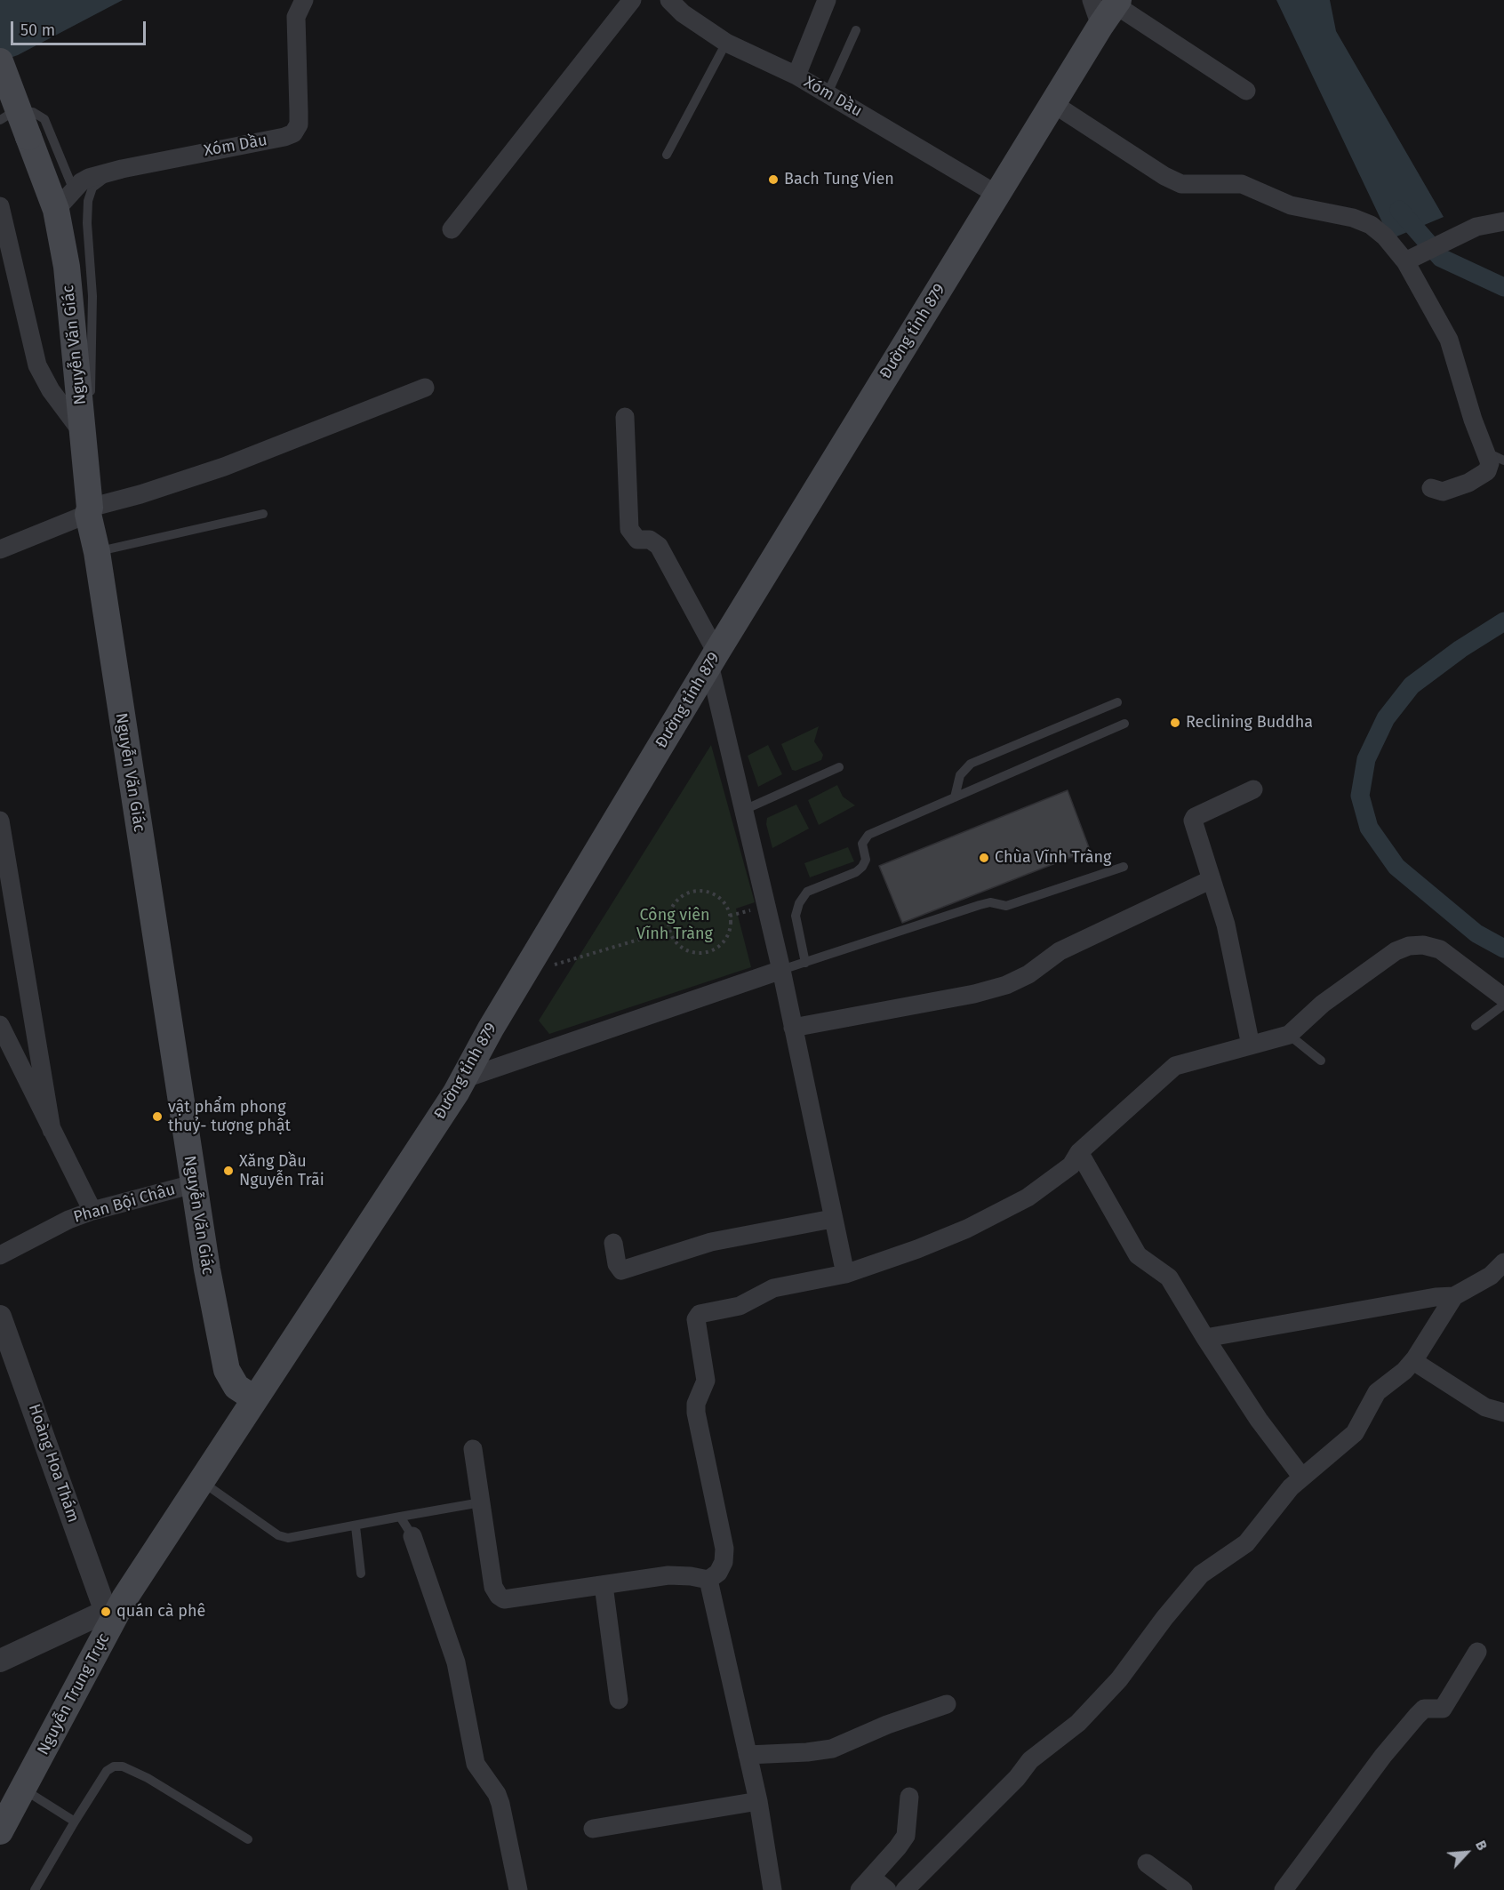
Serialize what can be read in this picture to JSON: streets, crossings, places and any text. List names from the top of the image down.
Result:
{
  "streets": {
    "main road": ["Đường tỉnh 879", "Nguyễn Văn Giác", "Nguyễn Trung Trực"],
    "street": ["Xóm Dầu", "Phan Bội Châu", "Hoàng Hoa Thám"]
  },
  "crossings": [
    ["Xóm Dầu", "Đường tỉnh 879"],
    ["Xóm Dầu", "Nguyễn Văn Giác"],
    ["Đường tỉnh 879", "Nguyễn Văn Giác"],
    ["Đường tỉnh 879", "Nguyễn Trung Trực"],
    ["Nguyễn Văn Giác", "Phan Bội Châu"],
    ["Nguyễn Văn Giác", "Nguyễn Trung Trực"],
    ["Hoàng Hoa Thám", "Nguyễn Trung Trực"]
  ],
  "parks": ["Công viên Vĩnh Tràng"],
  "places": [
    "Bach Tung Vien",
    "Reclining Buddha",
    "Chùa Vĩnh Tràng",
    "vật phẩm phong thuỷ- tượng phật",
    "Xăng Dầu Nguyễn Trãi",
    "quán cà phê"
  ],
  "scale_bar": "50 m",
  "north": "top right"
}
